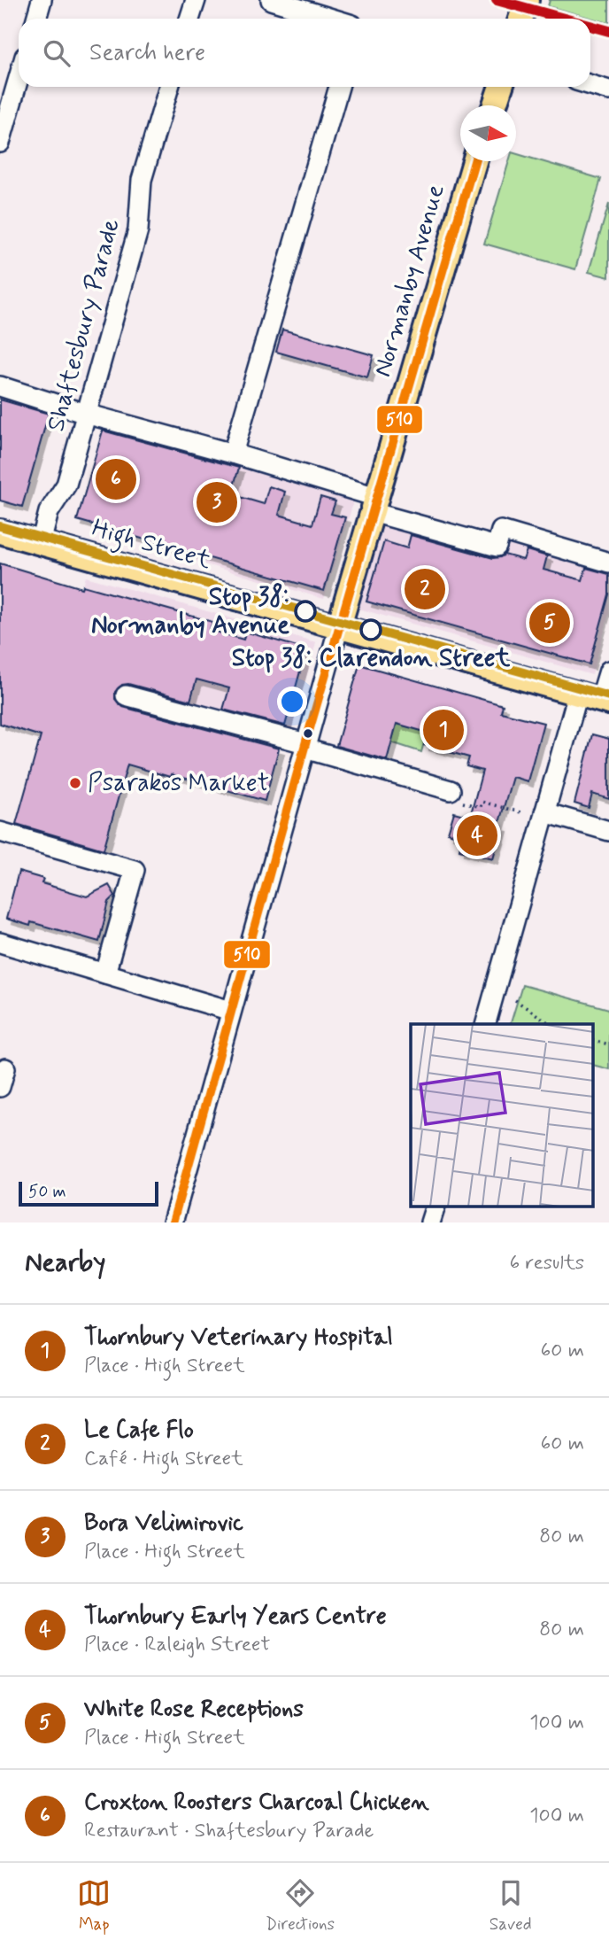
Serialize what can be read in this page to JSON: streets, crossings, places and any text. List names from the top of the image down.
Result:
{
  "streets": {
    "main road": ["Normanby Avenue", "High Street"],
    "street": ["Shaftesbury Parade"]
  },
  "crossings": [
    ["Normanby Avenue", "High Street"],
    ["Shaftesbury Parade", "High Street"]
  ],
  "places": ["Stop 38: Normanby Avenue", "Stop 38: Clarendon Street", "Psarakos Market"],
  "lines": ["transit line 510"],
  "scale_bar": "50 m",
  "north": "right",
  "page": {
    "search": "Search here",
    "pins": [
      "6",
      "3",
      "2",
      "5",
      "1",
      "4"
    ],
    "scale": "50 m",
    "heading": ["Nearby", "6 results"],
    "list": [
      {
        "mark": "1",
        "name": "Thornbury Veterinary Hospital",
        "note": "Place · High Street",
        "value": "60 m"
      },
      {
        "mark": "2",
        "name": "Le Cafe Flo",
        "note": "Café · High Street",
        "value": "60 m"
      },
      {
        "mark": "3",
        "name": "Bora Velimirovic",
        "note": "Place · High Street",
        "value": "80 m"
      },
      {
        "mark": "4",
        "name": "Thornbury Early Years Centre",
        "note": "Place · Raleigh Street",
        "value": "80 m"
      },
      {
        "mark": "5",
        "name": "White Rose Receptions",
        "note": "Place · High Street",
        "value": "100 m"
      },
      {
        "mark": "6",
        "name": "Croxton Roosters Charcoal Chicken",
        "note": "Restaurant · Shaftesbury Parade",
        "value": "100 m"
      }
    ],
    "nav": ["Map", "Directions", "Saved"]
  }
}
